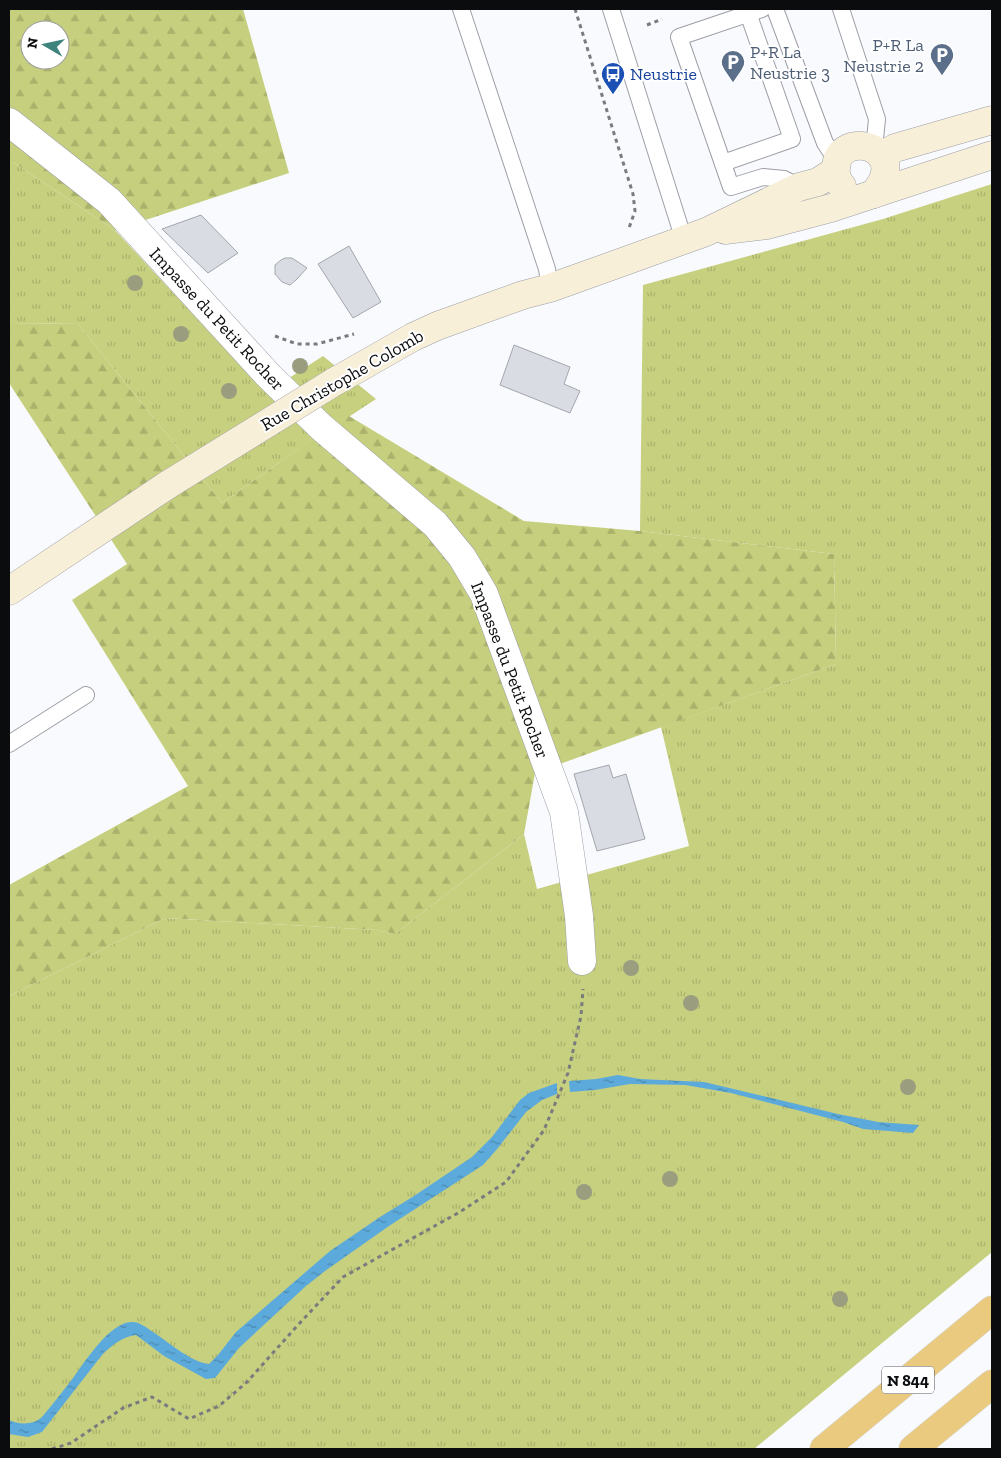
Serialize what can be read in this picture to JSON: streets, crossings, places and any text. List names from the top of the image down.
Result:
{
  "streets": {
    "highway": ["N 844"],
    "street": ["Impasse du Petit Rocher", "Rue Christophe Colomb"]
  },
  "places": {
    "parking": ["P+R La Neustrie 2", "P+R La Neustrie 3"],
    "bus stop": ["Neustrie"]
  },
  "north": "left"
}
